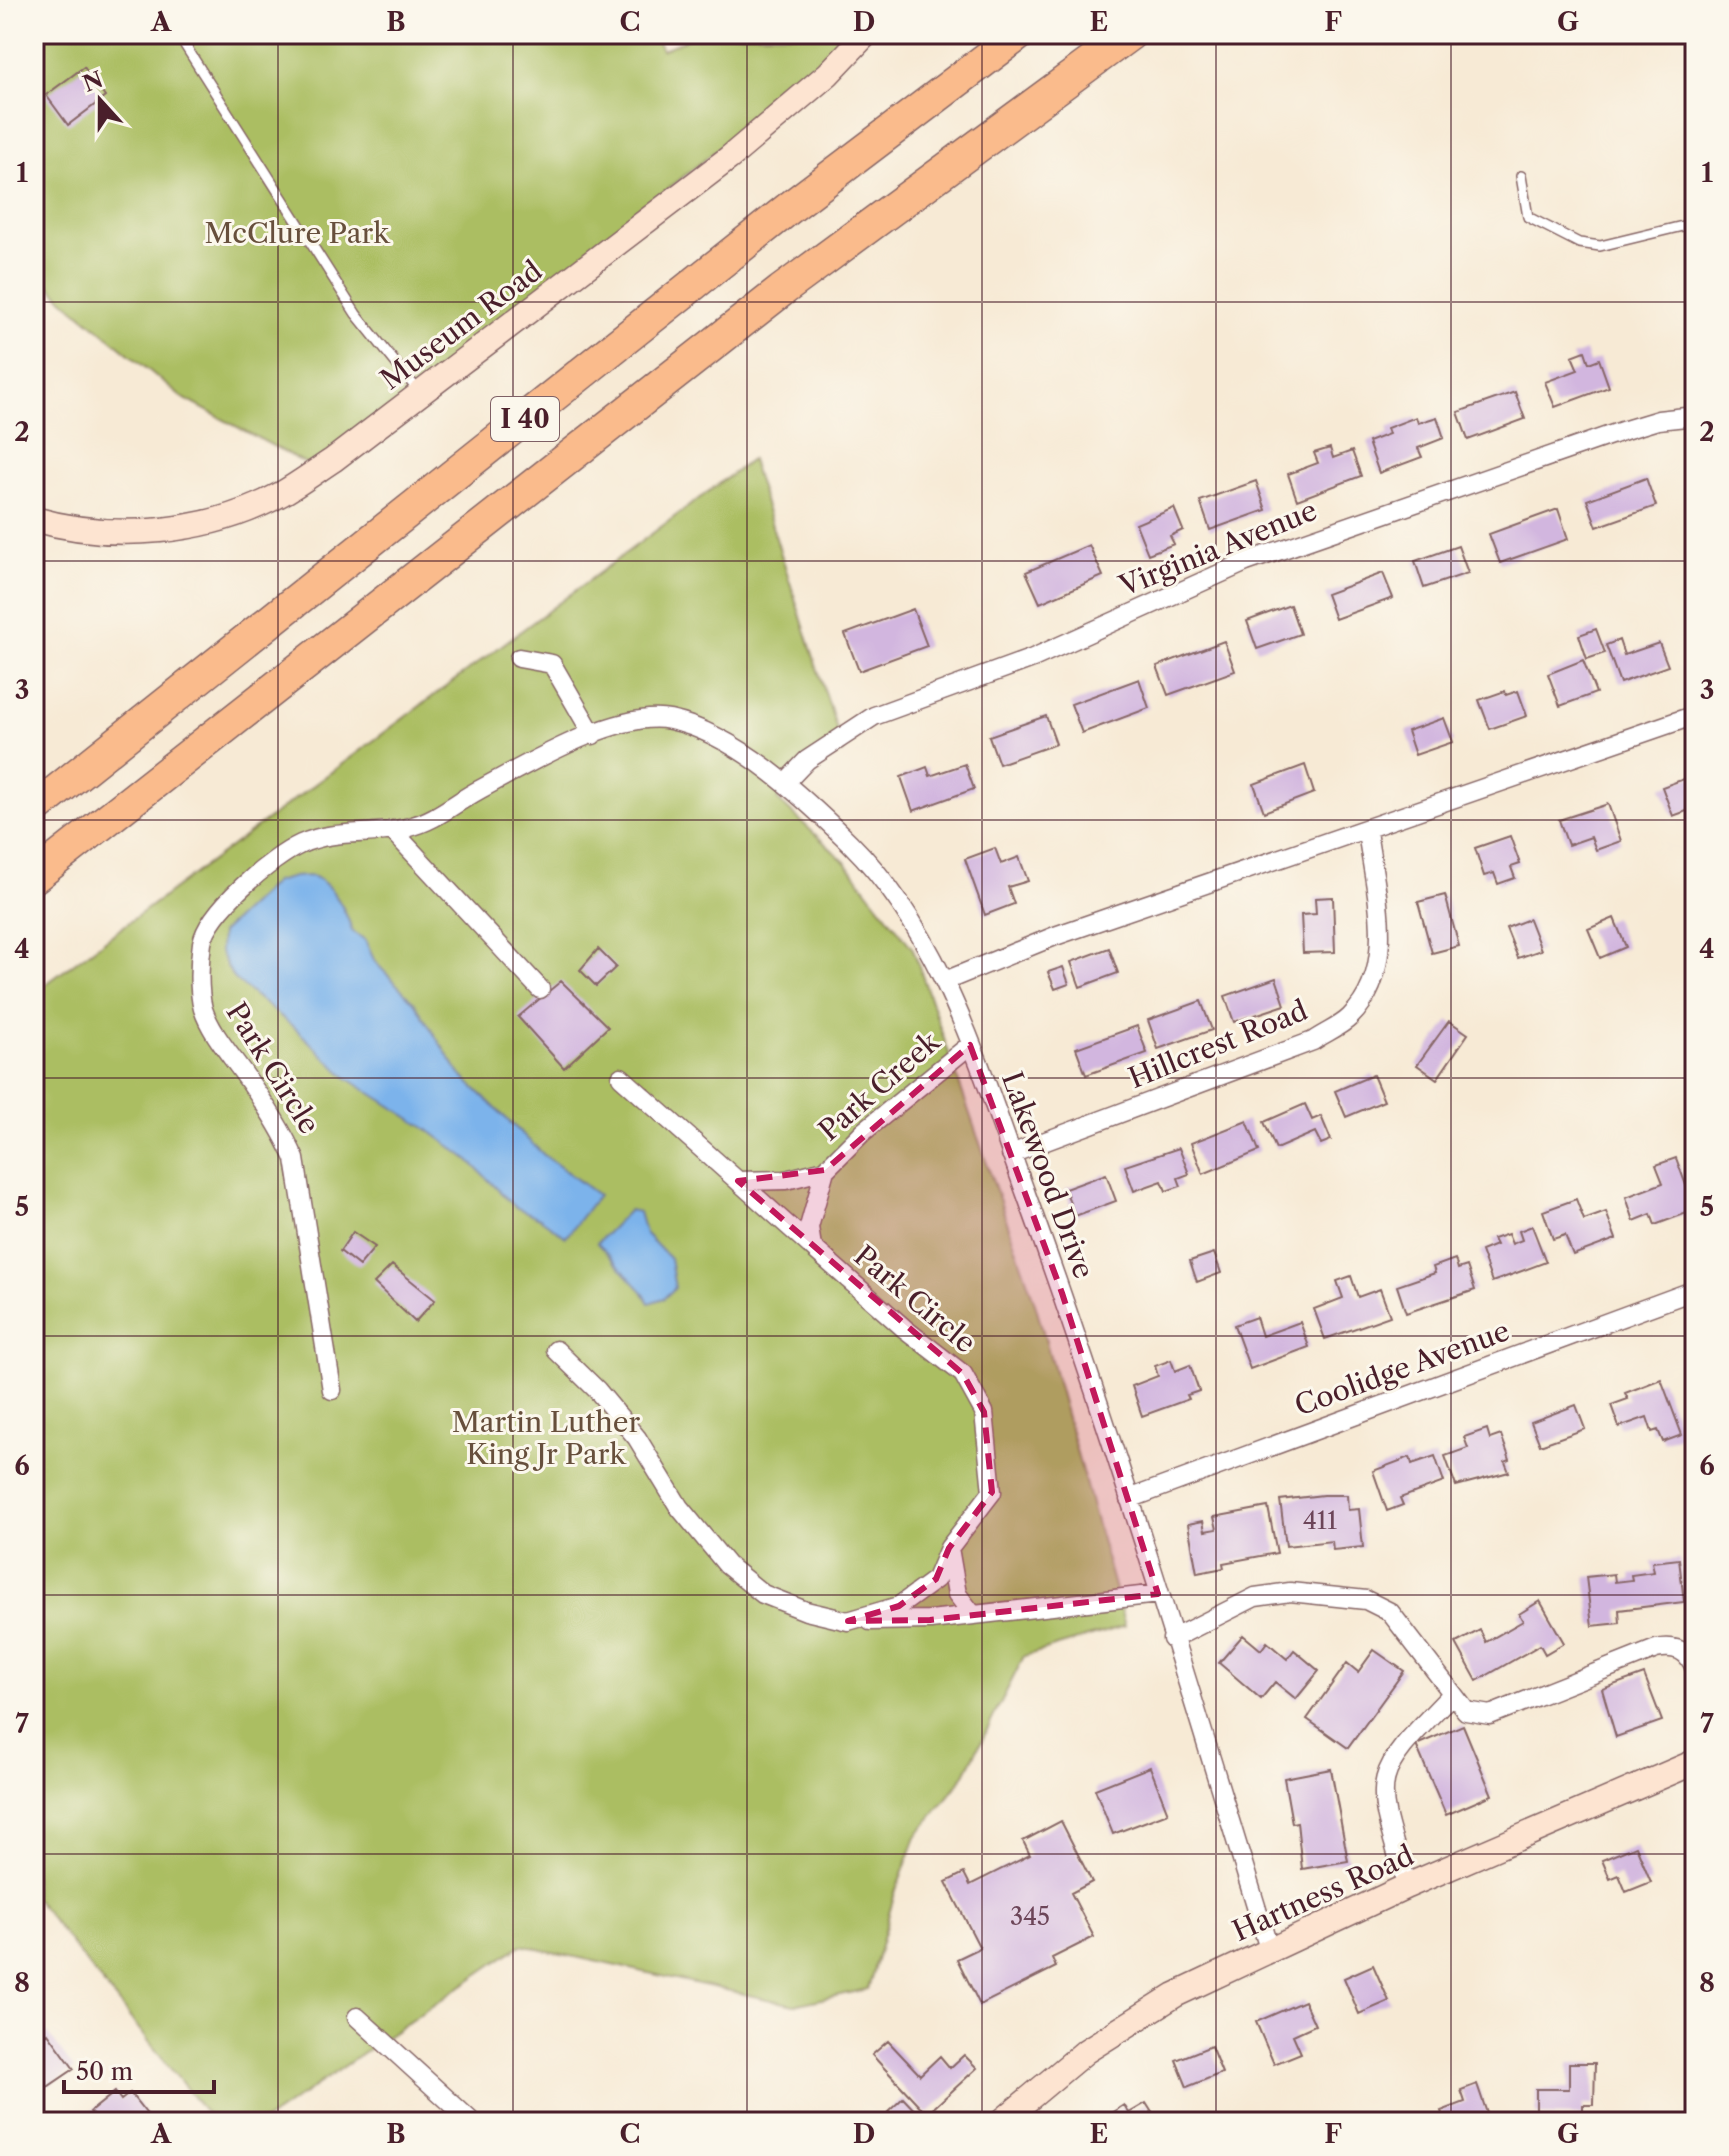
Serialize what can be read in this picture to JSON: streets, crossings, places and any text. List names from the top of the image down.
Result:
{
  "streets": {
    "highway": ["I 40"],
    "street": [
      "Museum Road",
      "Virginia Avenue",
      "Hillcrest Road",
      "Park Circle",
      "Park Creek",
      "Lakewood Drive",
      "Coolidge Avenue",
      "Hartness Road"
    ]
  },
  "crossings": [
    ["Virginia Avenue", "Lakewood Drive"],
    ["Hillcrest Road", "Lakewood Drive"],
    ["Park Circle", "Park Creek"],
    ["Park Circle", "Lakewood Drive"],
    ["Park Creek", "Lakewood Drive"],
    ["Lakewood Drive", "Coolidge Avenue"],
    ["Lakewood Drive", "Hartness Road"]
  ],
  "parks": ["McClure Park", "Martin Luther King Jr Park"],
  "house_numbers": ["411", "345"],
  "scale_bar": "50 m",
  "north": "top",
  "grid": {
    "columns": [
      "A",
      "B",
      "C",
      "D",
      "E",
      "F",
      "G"
    ],
    "rows": [
      "1",
      "2",
      "3",
      "4",
      "5",
      "6",
      "7",
      "8"
    ]
  }
}
